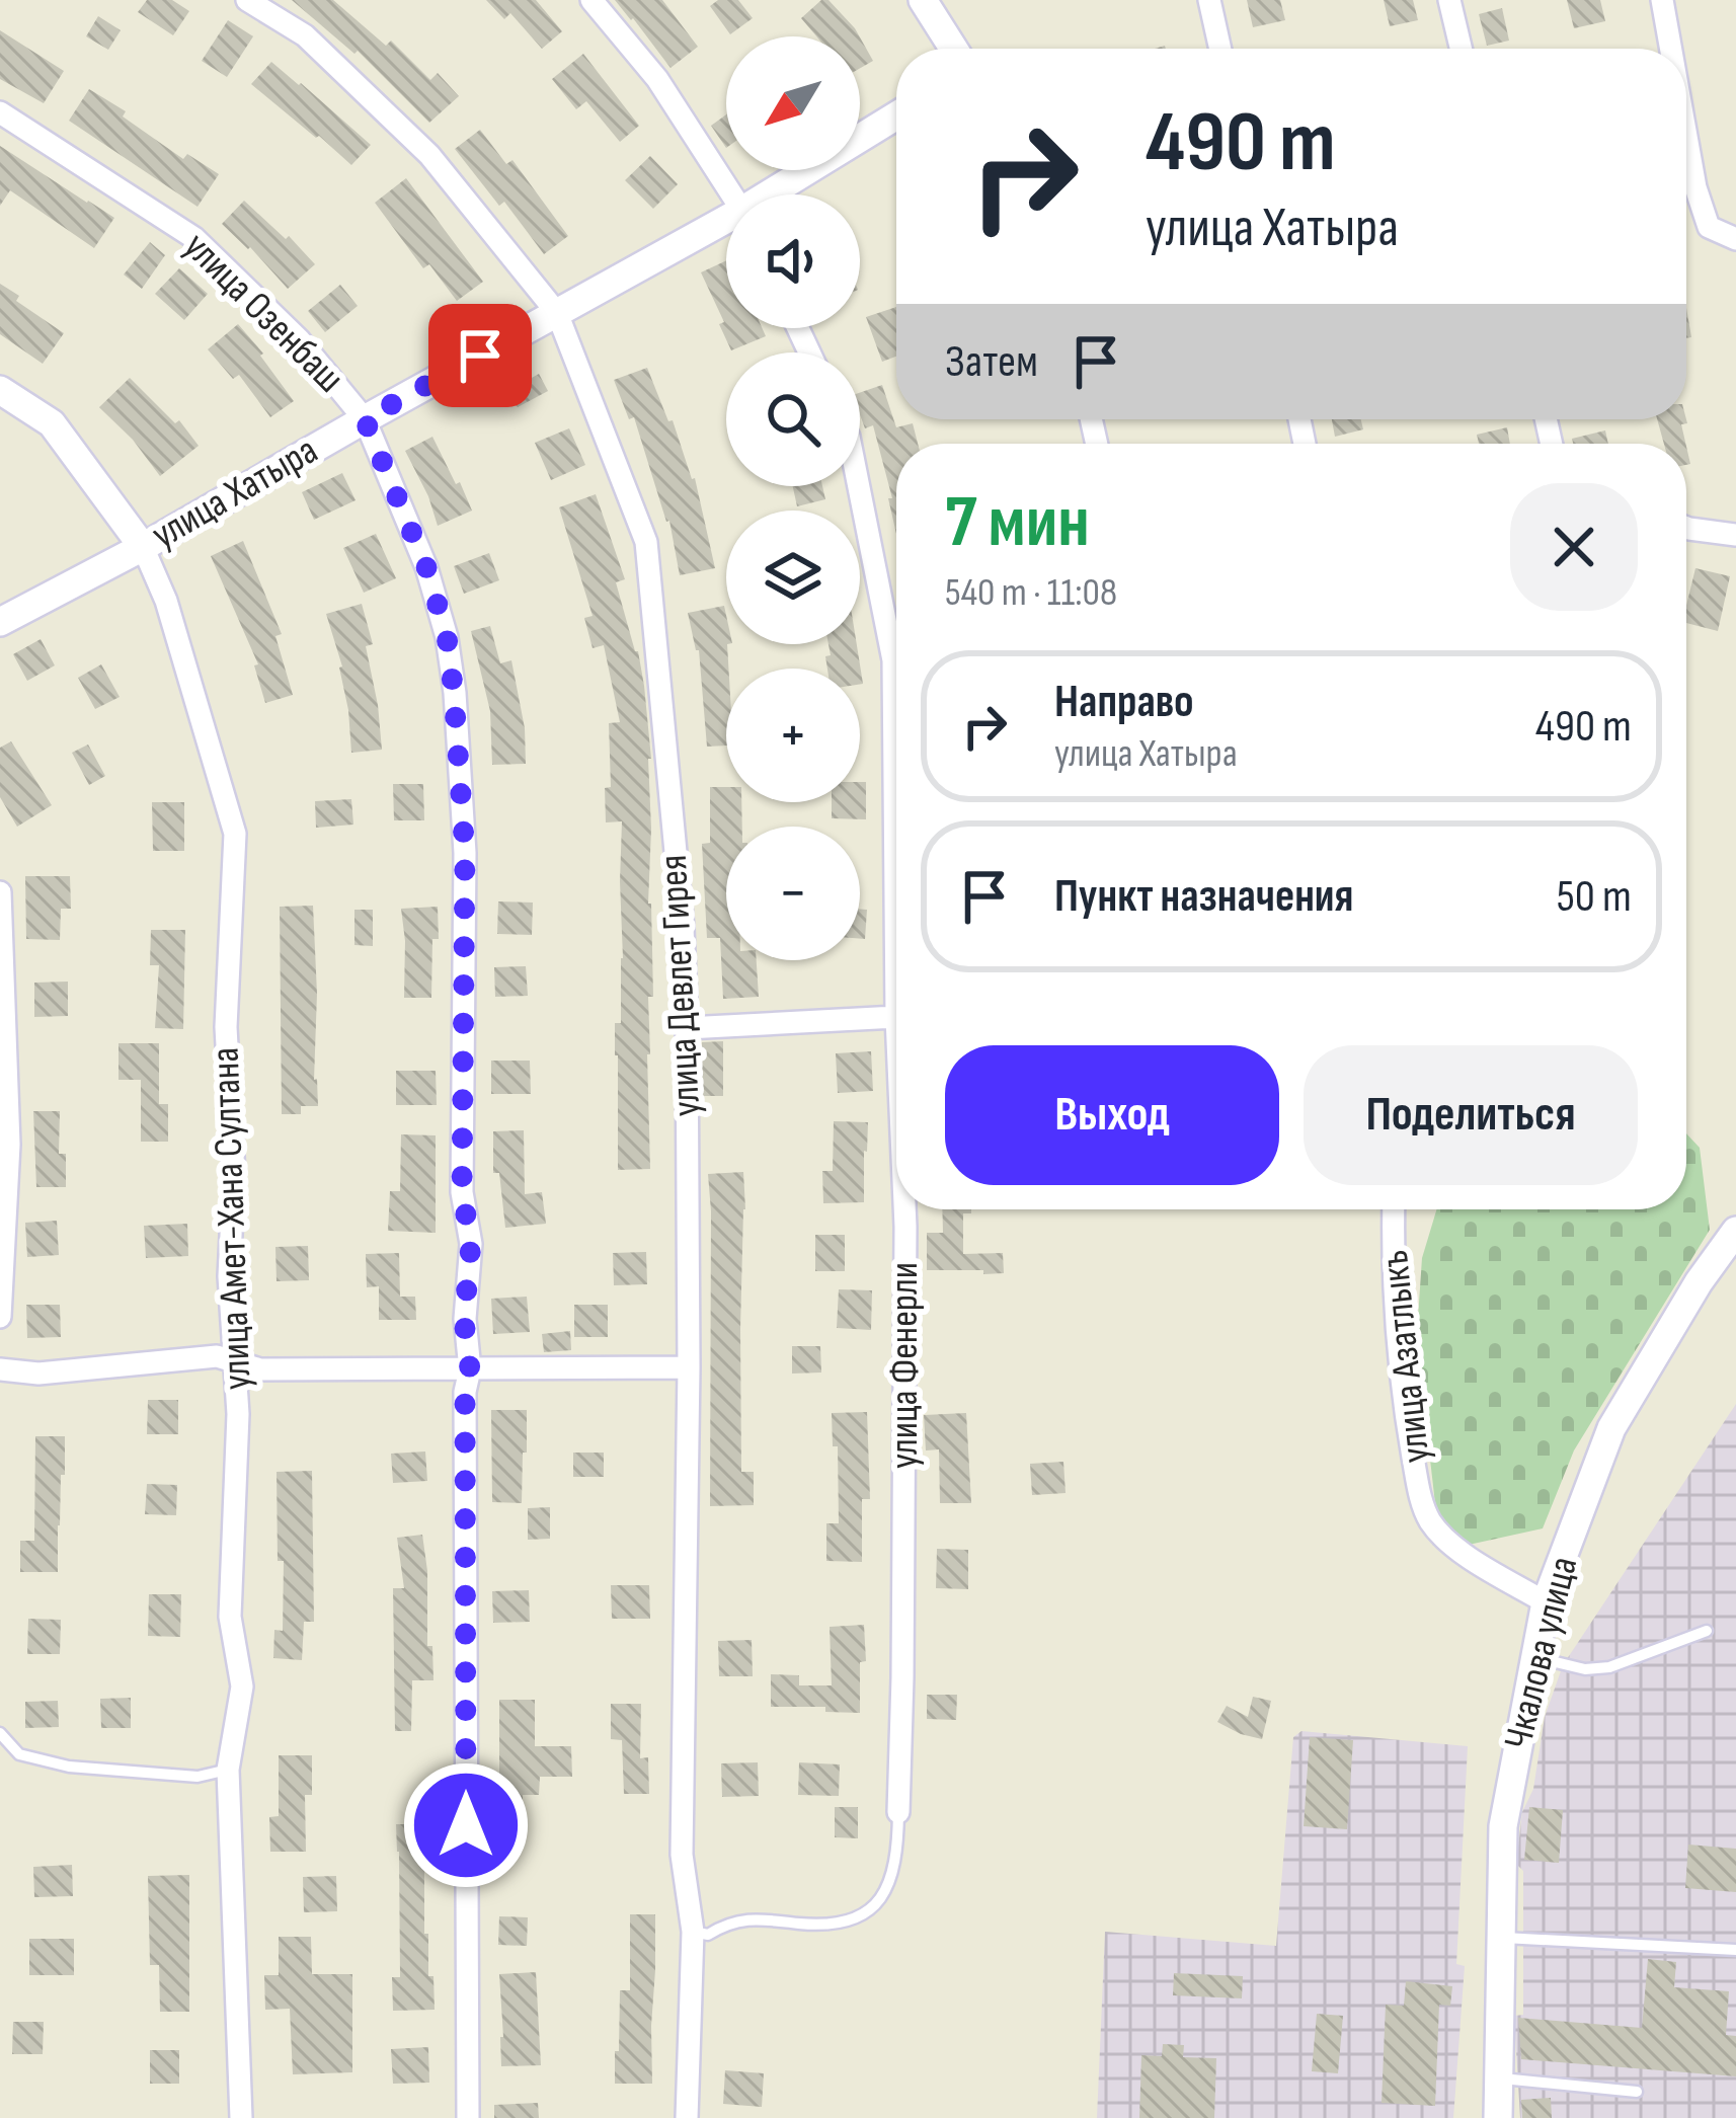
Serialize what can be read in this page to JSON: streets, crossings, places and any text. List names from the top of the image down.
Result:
{
  "streets": {
    "street": [
      "улица Озенбаш",
      "улица Хатыра",
      "улица Девлет Гирея",
      "улица Амет-Хана Султана",
      "улица Азатлыкъ",
      "улица Фенерли",
      "Чкалова улица"
    ]
  },
  "crossings": [
    ["улица Озенбаш", "улица Хатыра"],
    ["улица Хатыра", "улица Девлет Гирея"],
    ["улица Хатыра", "улица Амет-Хана Султана"],
    ["улица Азатлыкъ", "Чкалова улица"]
  ],
  "north": "bottom left",
  "page": {
    "map_buttons": ["+", "−"],
    "turn": ["490 m", "улица Хатыра"],
    "then": "Затем",
    "heading": ["7 мин", "540 m · 11:08"],
    "list": [
      {
        "name": "Направо",
        "note": "улица Хатыра",
        "value": "490 m"
      },
      {
        "name": "Пункт назначения",
        "value": "50 m"
      }
    ],
    "buttons": ["Выход", "Поделиться"]
  }
}
